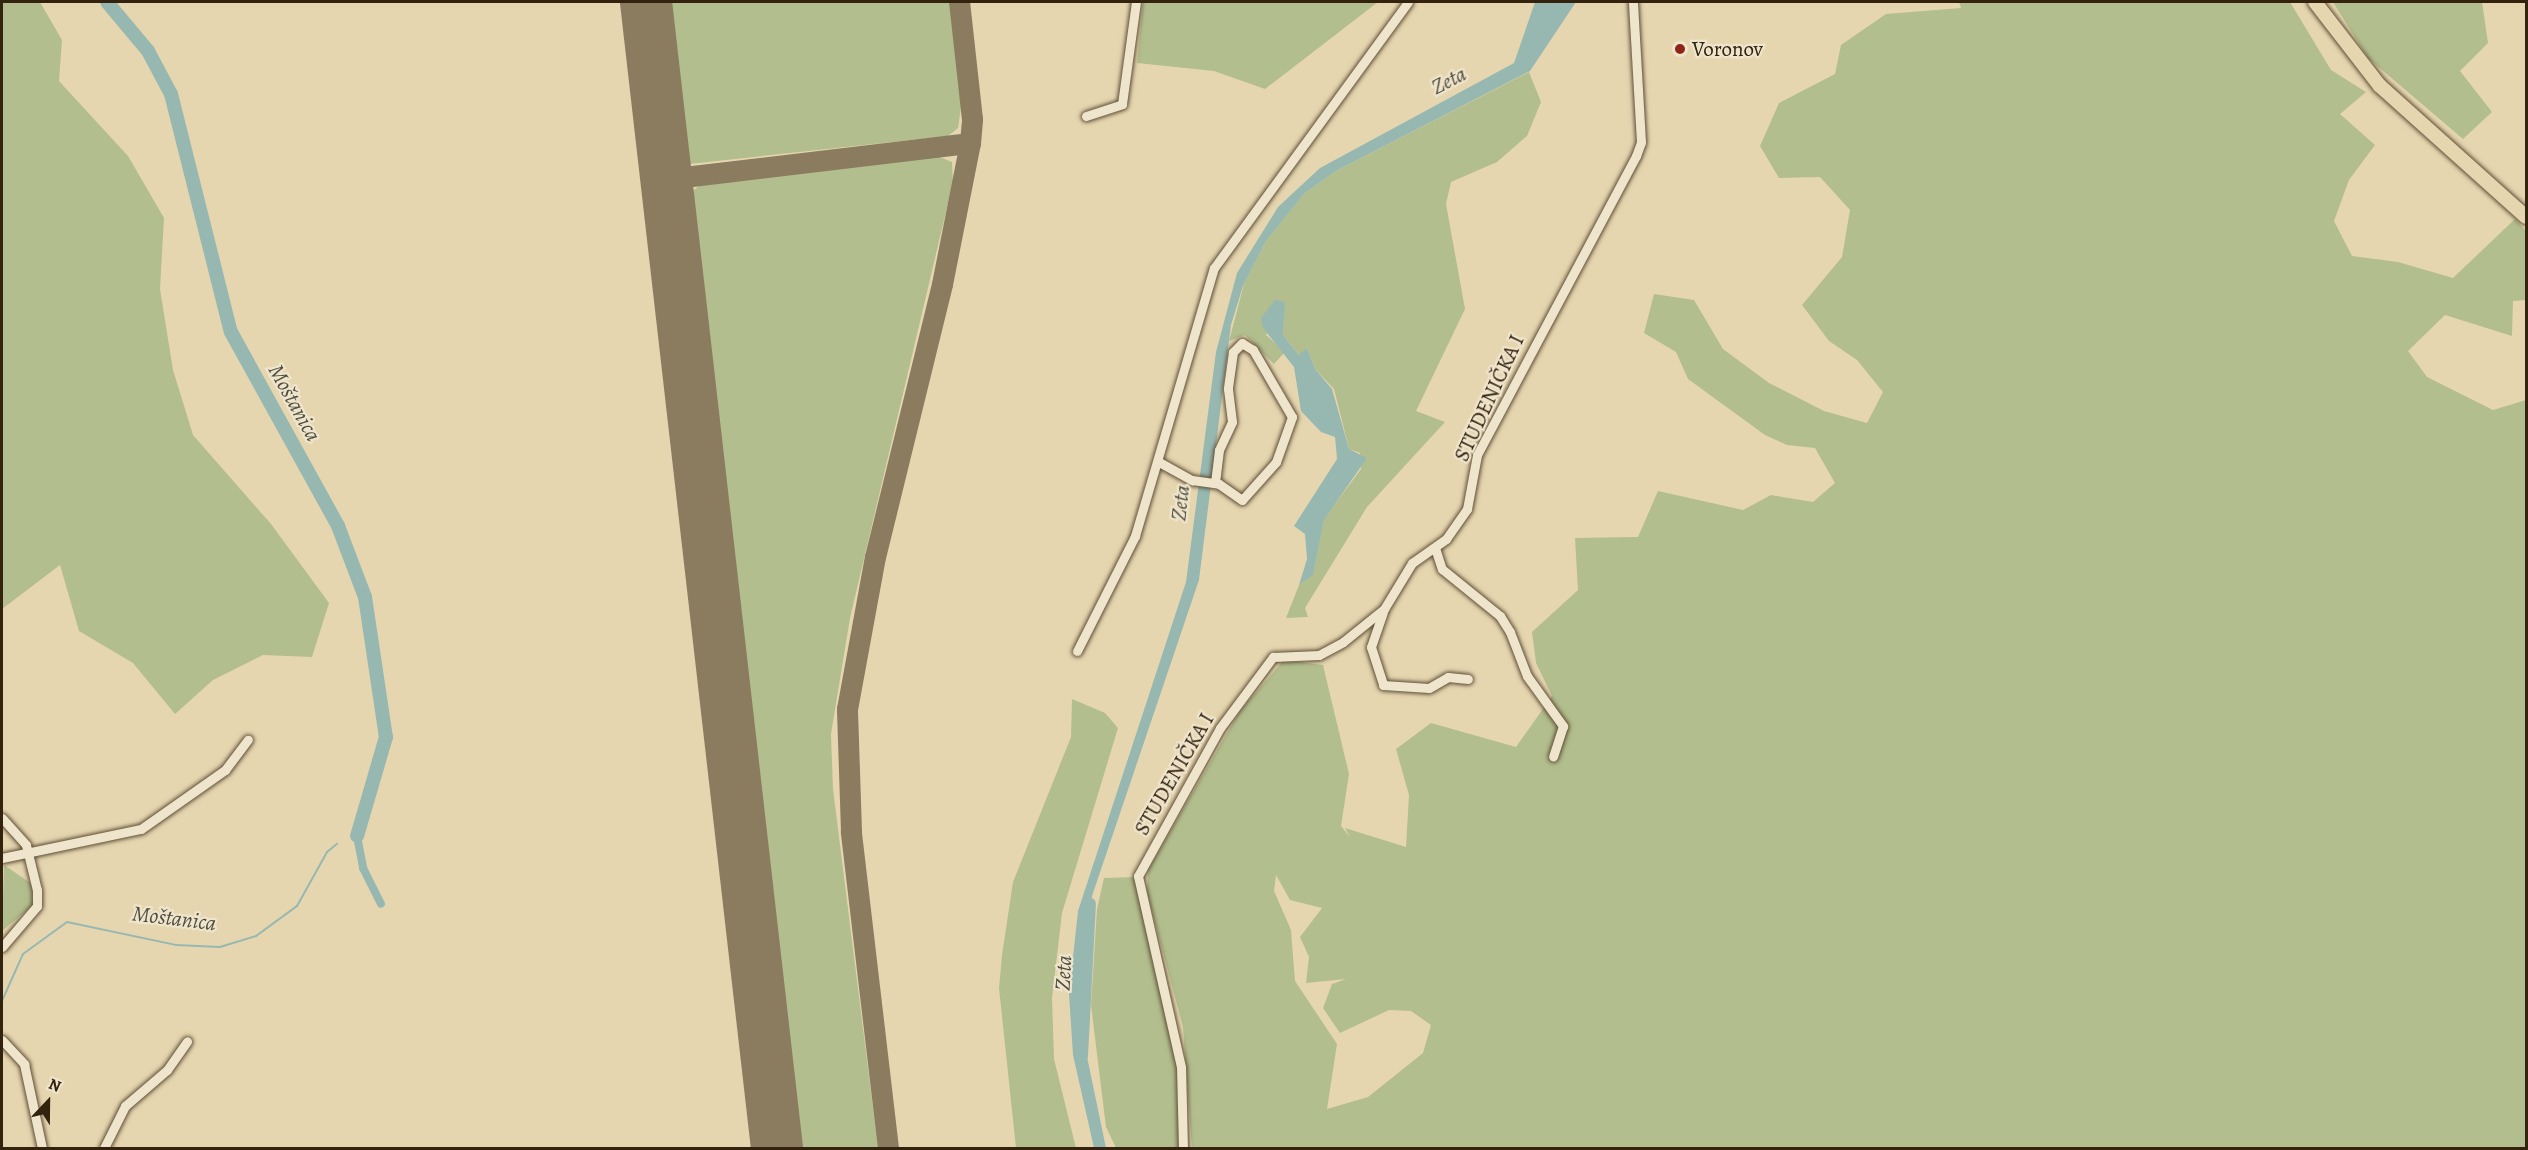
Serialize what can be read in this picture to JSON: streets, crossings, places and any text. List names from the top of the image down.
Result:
{
  "streets": {
    "street": ["STUDENIČKA I"]
  },
  "water": ["Zeta", "Moštanica"],
  "places": ["Voronov"],
  "north": "top"
}
